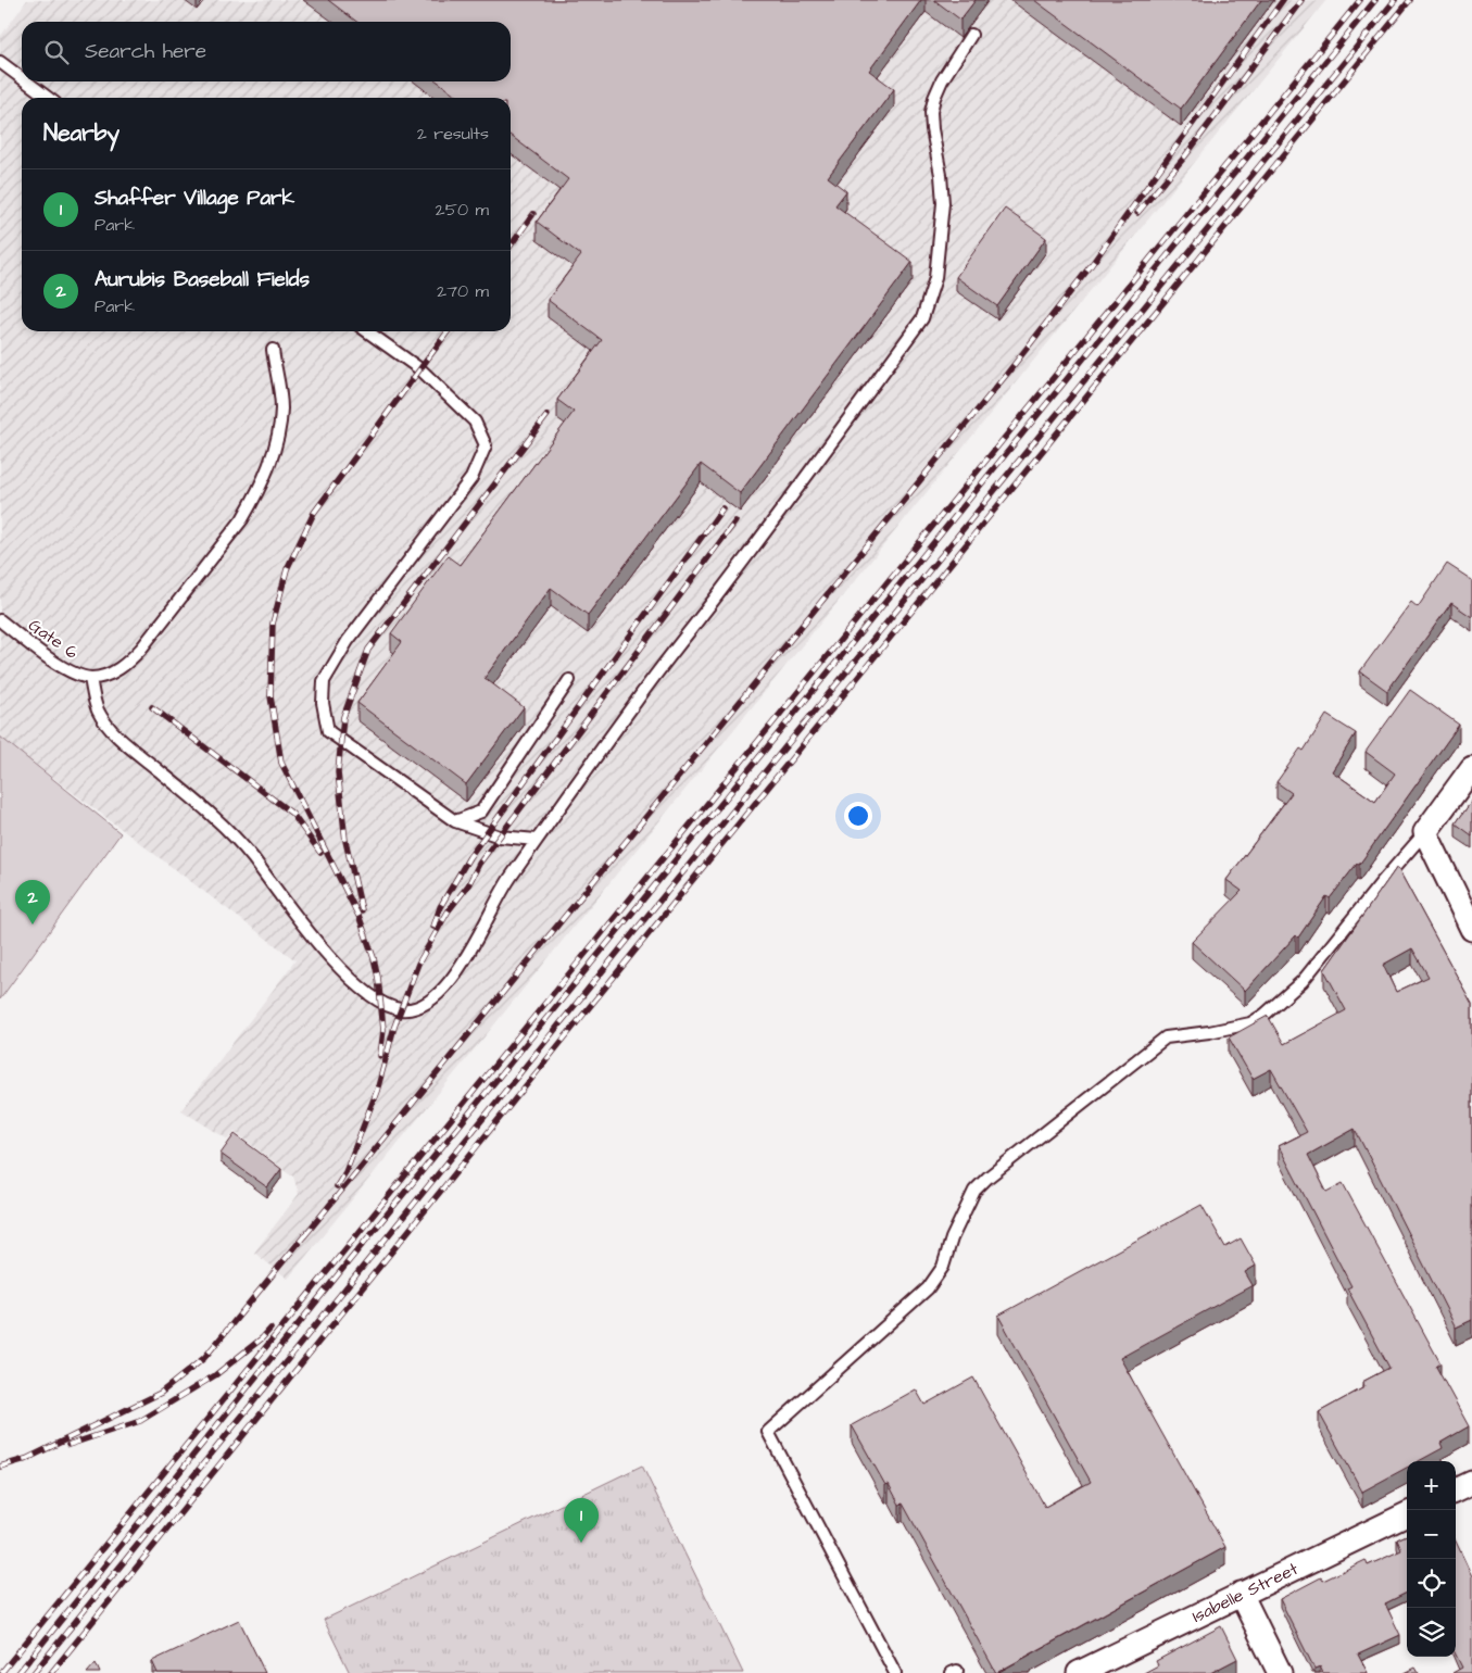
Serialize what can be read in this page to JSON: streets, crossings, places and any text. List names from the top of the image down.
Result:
{
  "streets": {
    "street": ["Isabelle Street"],
    "lane": ["Gate 6"]
  },
  "page": {
    "search": "Search here",
    "heading": ["Nearby", "2 results"],
    "list": [
      {
        "mark": "1",
        "name": "Shaffer Village Park",
        "note": "Park",
        "value": "250 m"
      },
      {
        "mark": "2",
        "name": "Aurubis Baseball Fields",
        "note": "Park",
        "value": "270 m"
      }
    ],
    "pins": ["2", "1"],
    "map_buttons": ["+", "−"]
  }
}
